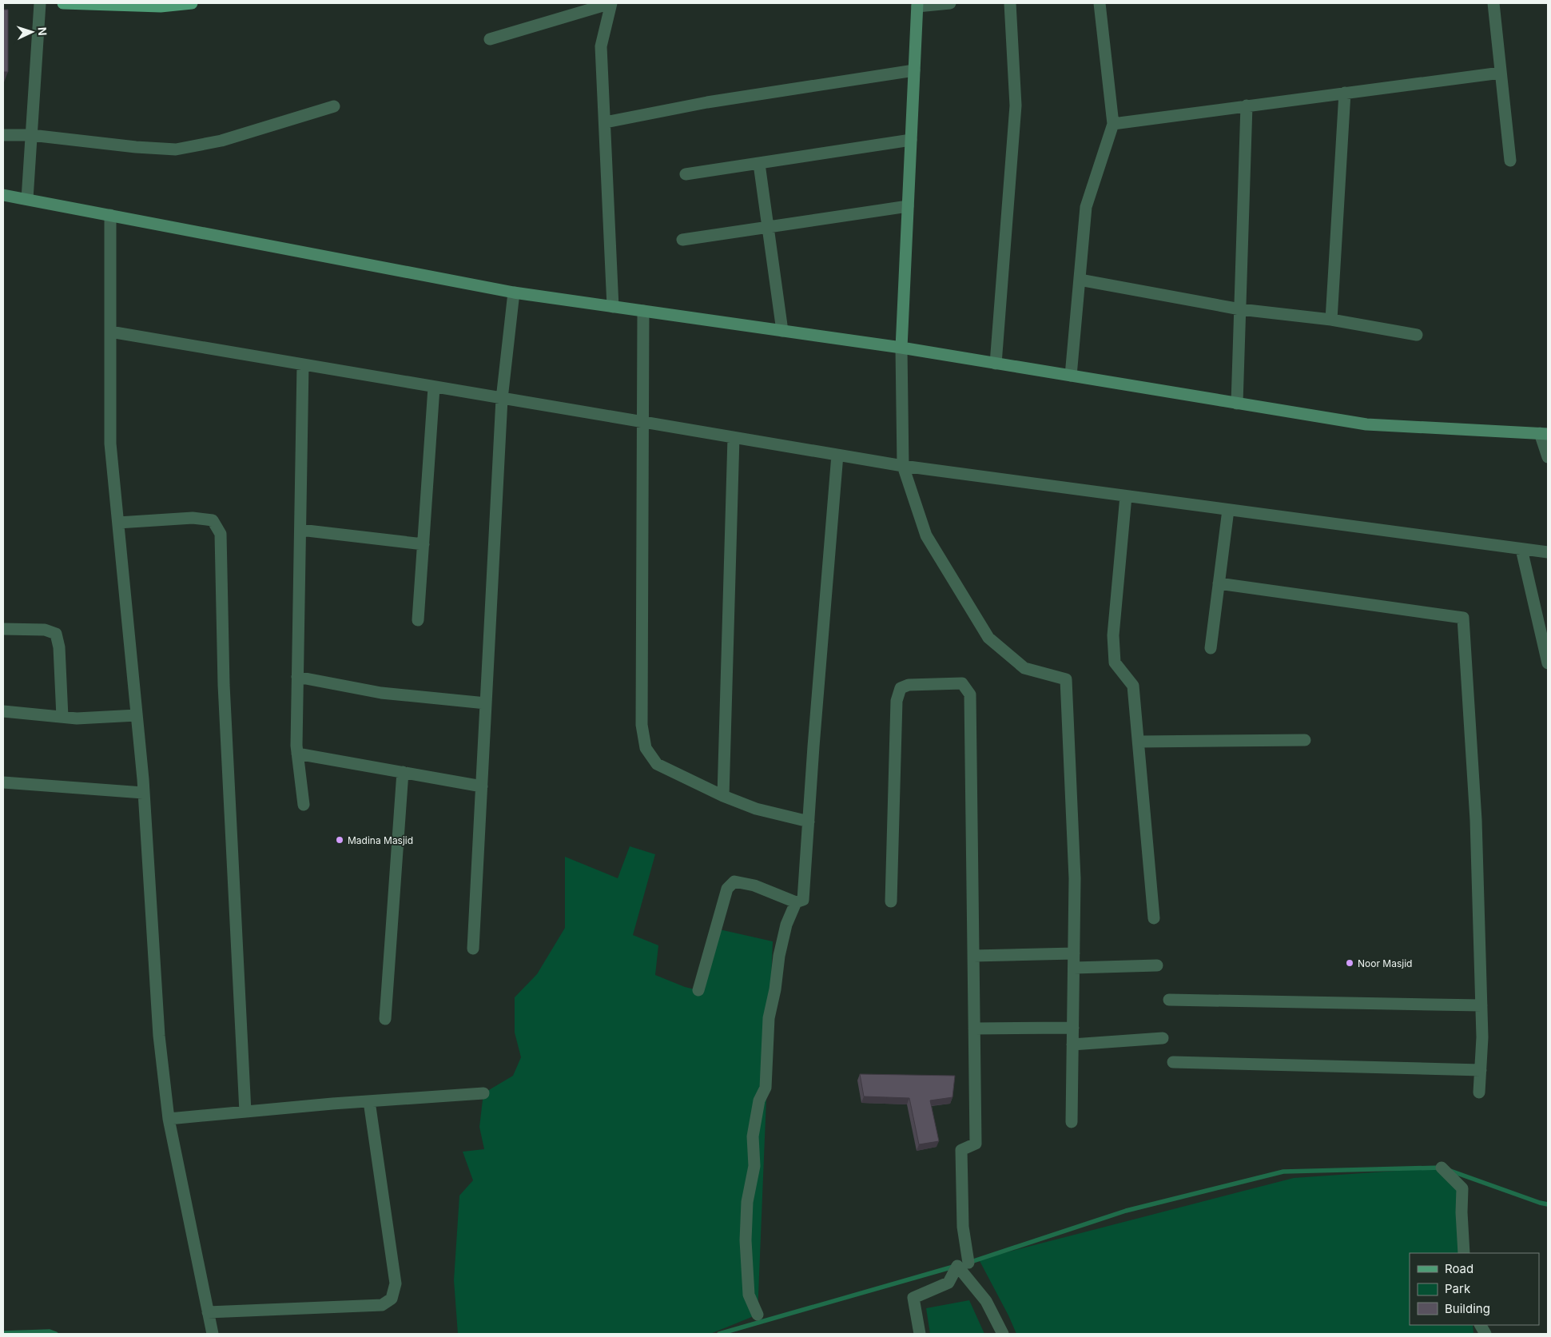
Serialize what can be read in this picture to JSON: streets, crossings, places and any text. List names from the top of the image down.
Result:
{
  "places": ["Madina Masjid", "Noor Masjid"],
  "legend": ["Road", "Park", "Building"],
  "north": "right"
}
